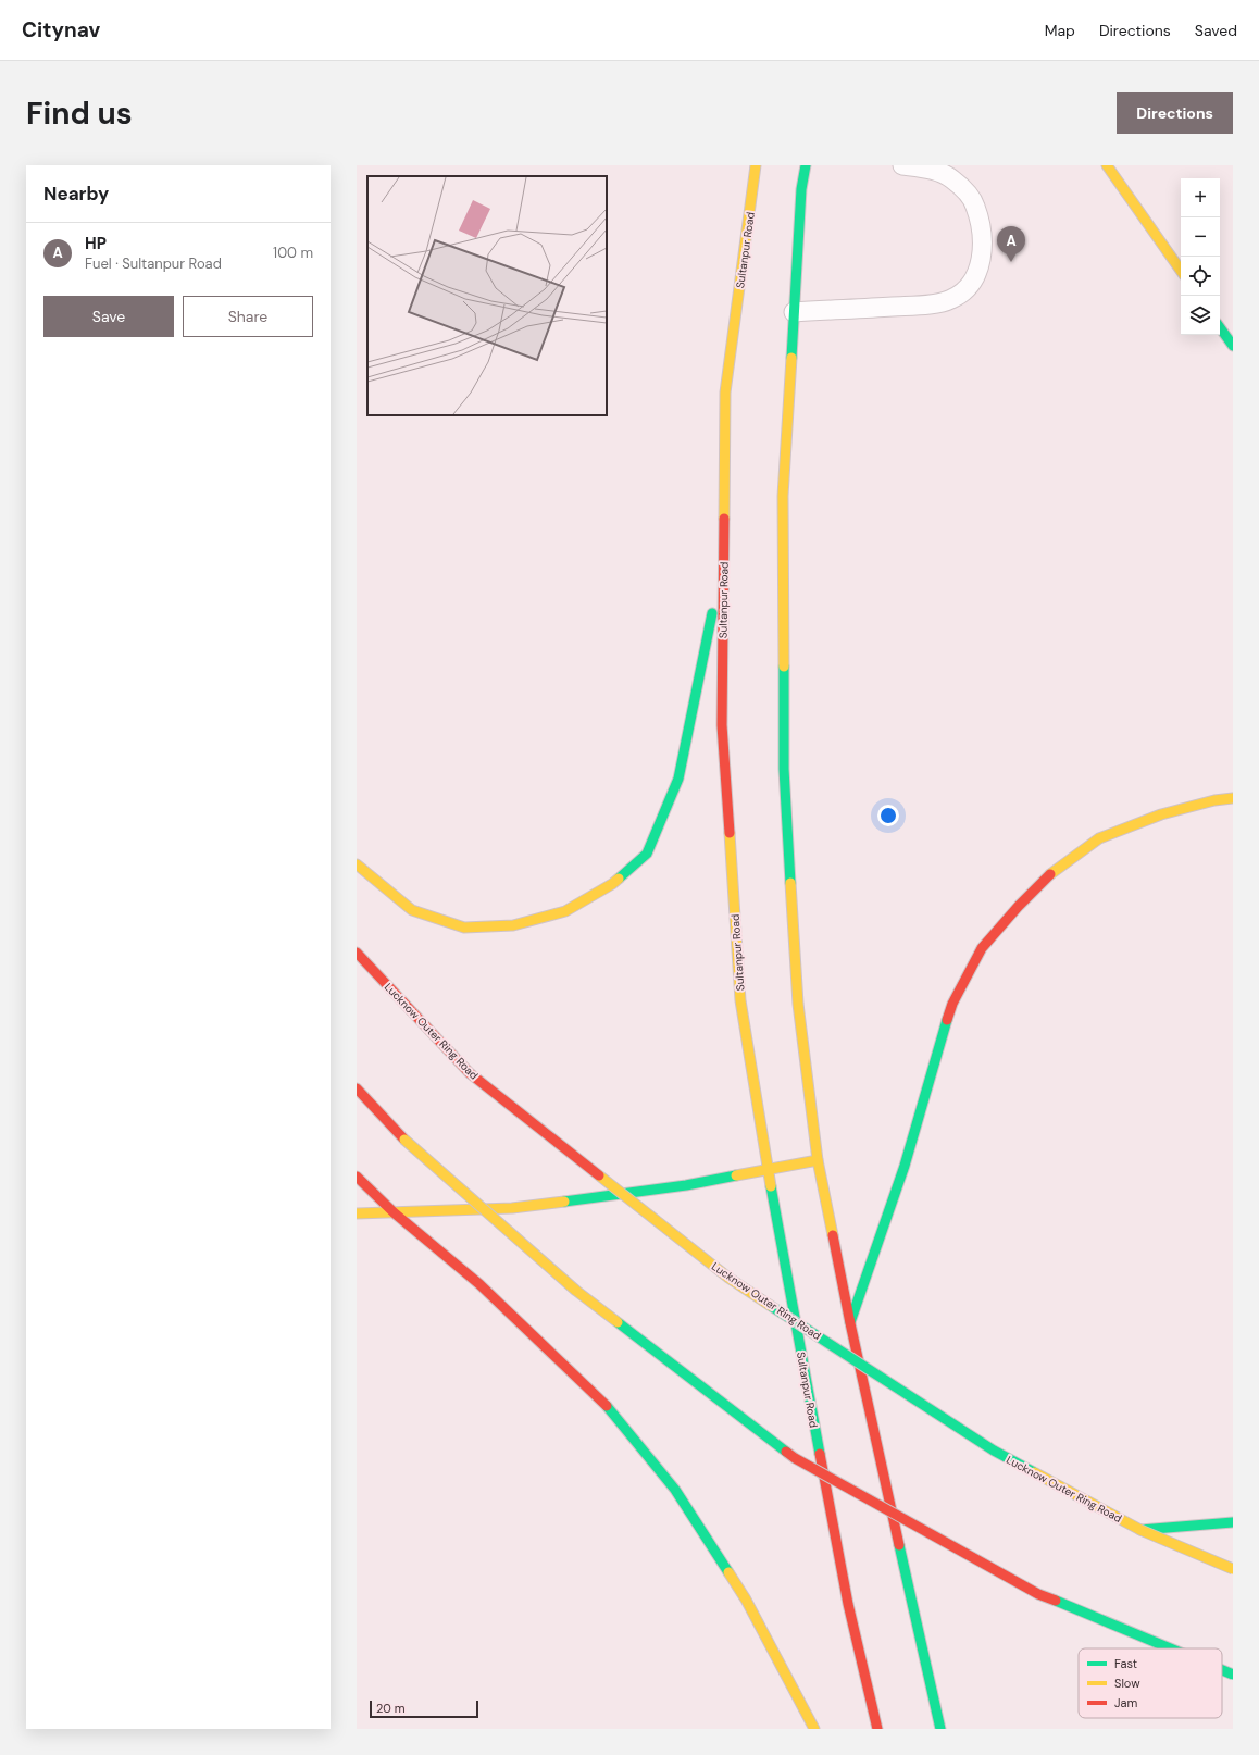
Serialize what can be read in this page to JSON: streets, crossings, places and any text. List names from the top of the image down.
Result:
{
  "streets": {
    "main road": ["Sultanpur Road", "Lucknow Outer Ring Road"]
  },
  "legend": ["Fast", "Slow", "Jam"],
  "scale_bar": "20 m",
  "page": {
    "header": "Citynav",
    "nav": ["Map", "Directions", "Saved"],
    "buttons": [
      "Directions",
      ["Save", "Share"]
    ],
    "title": "Find us",
    "heading": "Nearby",
    "map_buttons": ["+", "−"],
    "list": [
      {
        "mark": "A",
        "name": "HP",
        "note": "Fuel · Sultanpur Road",
        "value": "100 m"
      }
    ],
    "pins": "A",
    "scale": "20 m"
  }
}
